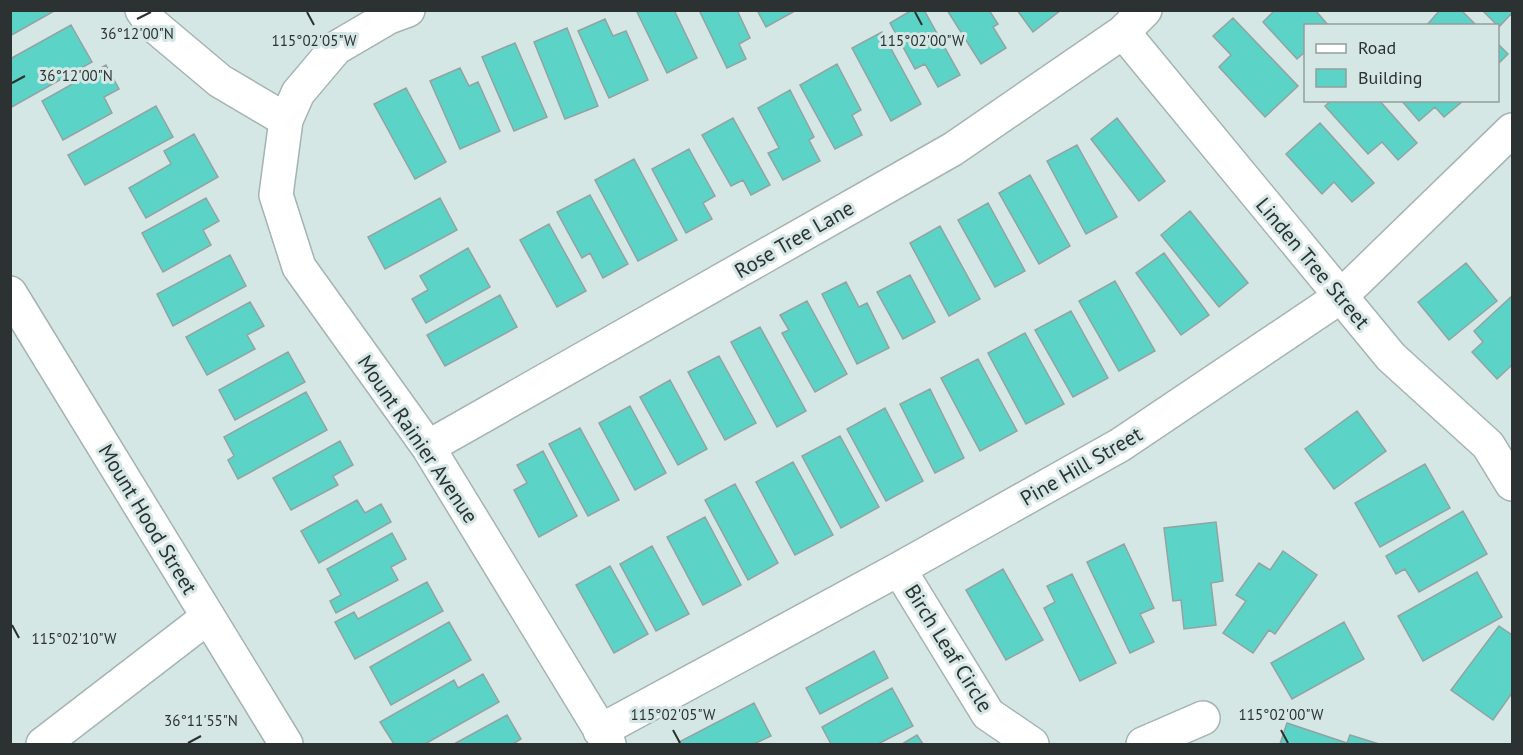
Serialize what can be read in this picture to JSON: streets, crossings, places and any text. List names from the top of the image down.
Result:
{
  "streets": {
    "street": [
      "Rose Tree Lane",
      "Linden Tree Street",
      "Mount Rainier Avenue",
      "Pine Hill Street",
      "Mount Hood Street",
      "Birch Leaf Circle"
    ]
  },
  "crossings": [
    ["Rose Tree Lane", "Linden Tree Street"],
    ["Rose Tree Lane", "Mount Rainier Avenue"],
    ["Linden Tree Street", "Pine Hill Street"],
    ["Mount Rainier Avenue", "Pine Hill Street"],
    ["Pine Hill Street", "Birch Leaf Circle"]
  ],
  "legend": ["Road", "Building"],
  "coordinates": [
    "36°12'00\"N",
    "115°02'05\"W",
    "115°02'00\"W",
    "115°02'10\"W",
    "36°11'55\"N"
  ]
}
